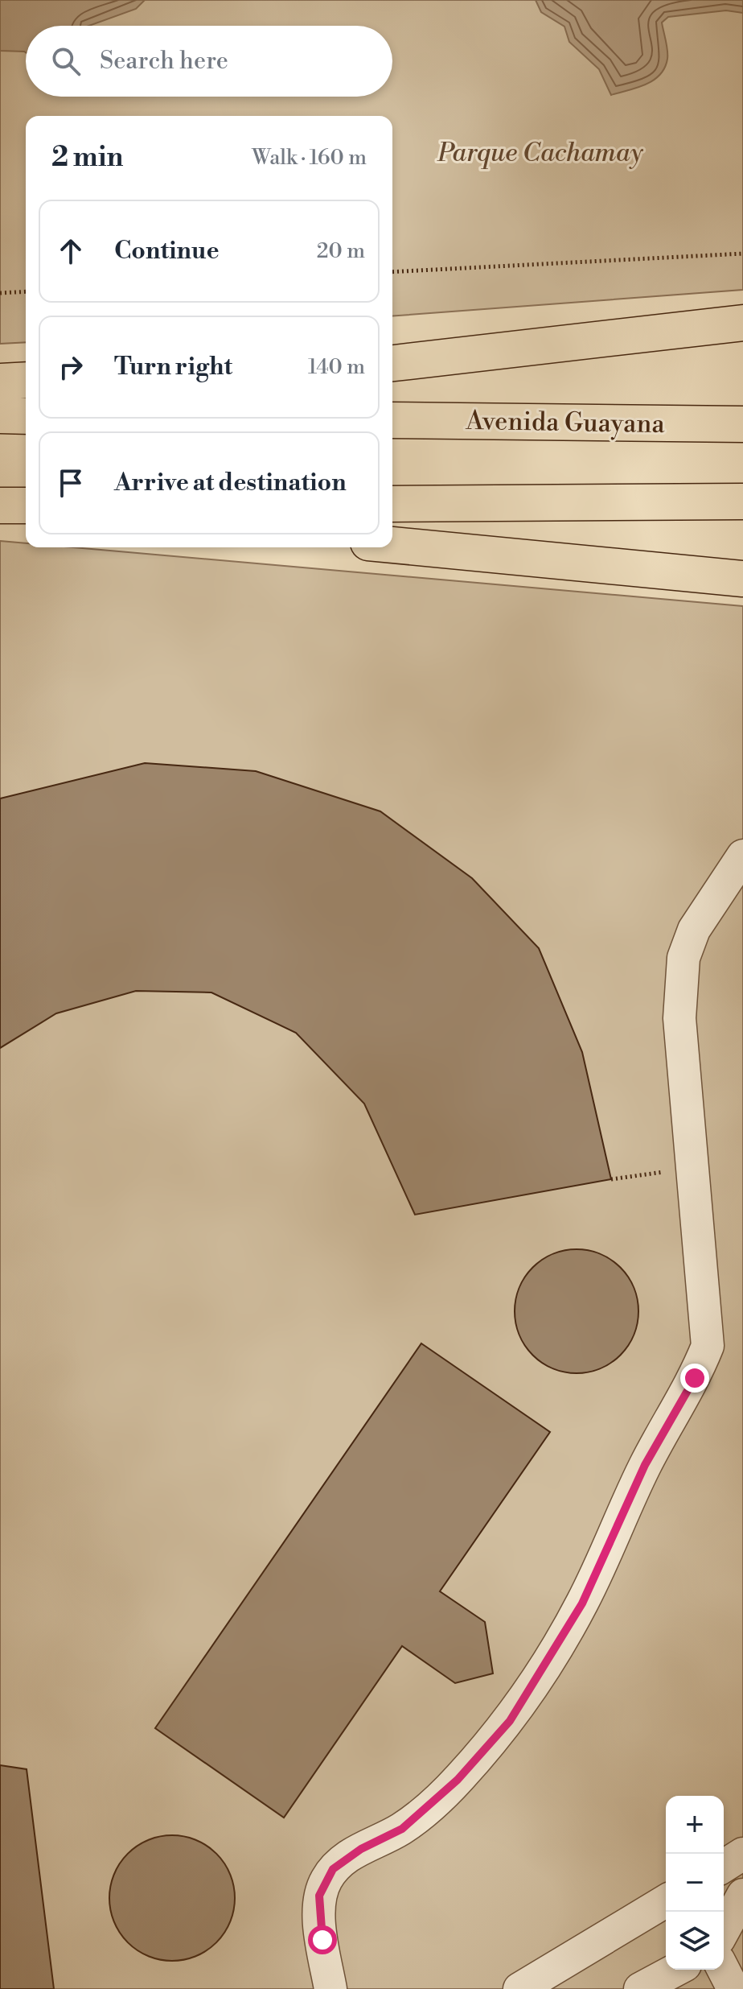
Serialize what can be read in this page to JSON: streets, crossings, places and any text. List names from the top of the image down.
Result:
{
  "streets": {
    "main road": ["Avenida Guayana"]
  },
  "parks": ["Parque Cachamay"],
  "page": {
    "search": "Search here",
    "heading": ["2 min", "Walk · 160 m"],
    "list": [
      ["Continue", "20 m"],
      ["Turn right", "140 m"],
      "Arrive at destination"
    ],
    "map_buttons": ["+", "−"]
  }
}
